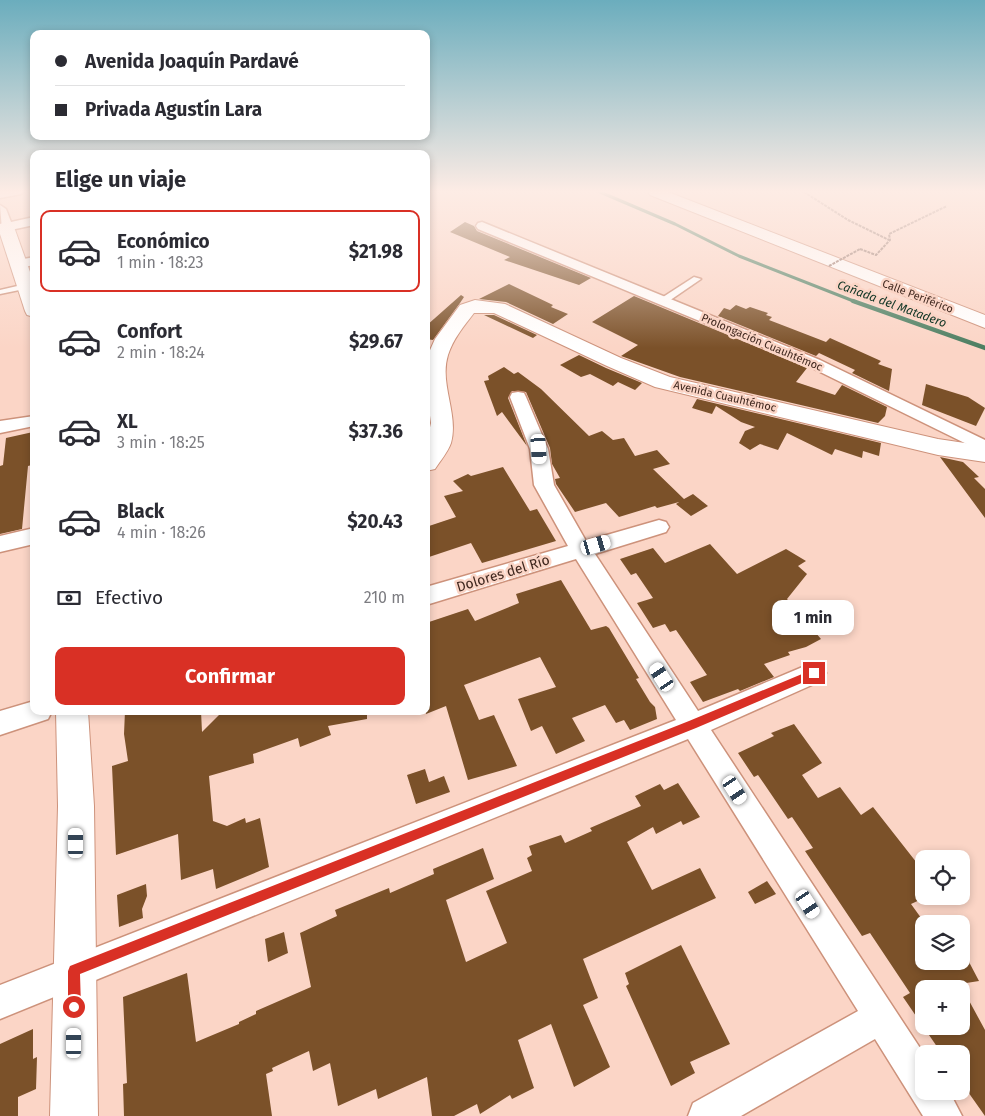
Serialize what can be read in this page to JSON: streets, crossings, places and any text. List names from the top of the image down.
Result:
{
  "streets": {
    "main road": ["Calle Periférico", "Avenida Cuauhtémoc"],
    "street": ["Prolongación Cuauhtémoc", "Dolores del Río"]
  },
  "water": ["Cañada del Matadero"],
  "page": {
    "banner": ["Avenida Joaquín Pardavé", "Privada Agustín Lara"],
    "heading": "Elige un viaje",
    "list": [
      {
        "name": "Económico",
        "note": "1 min · 18:23",
        "value": "$21.98"
      },
      {
        "name": "Confort",
        "note": "2 min · 18:24",
        "value": "$29.67"
      },
      {
        "name": "XL",
        "note": "3 min · 18:25",
        "value": "$37.36"
      },
      {
        "name": "Black",
        "note": "4 min · 18:26",
        "value": "$20.43"
      }
    ],
    "pay": ["Efectivo", "210 m"],
    "bubble": "1 min",
    "buttons": "Confirmar",
    "map_buttons": ["+", "−"]
  }
}
